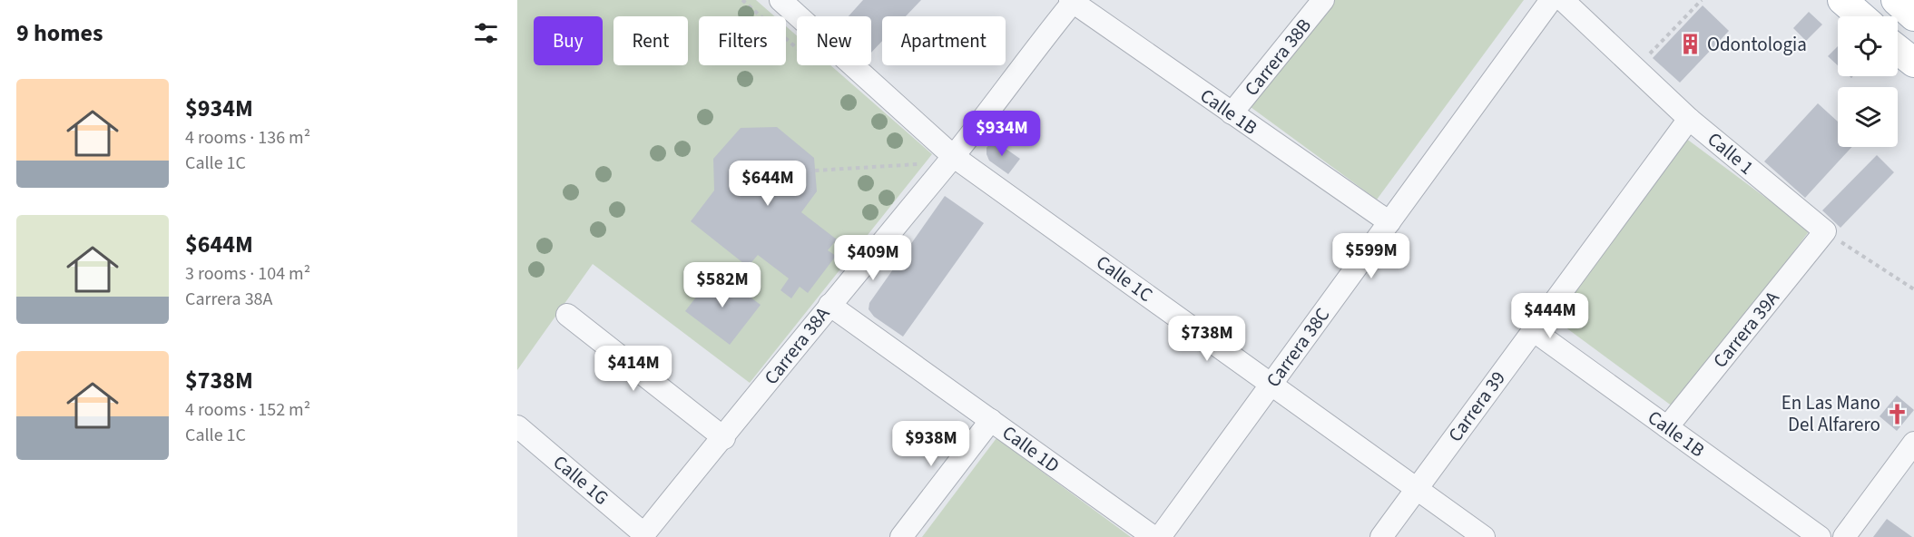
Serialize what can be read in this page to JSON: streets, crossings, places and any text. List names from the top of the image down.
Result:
{
  "streets": {
    "street": [
      "Carrera 38B",
      "Calle 1B",
      "Calle 1",
      "Calle 1C",
      "Carrera 39A",
      "Carrera 38A",
      "Carrera 38C",
      "Carrera 39",
      "Calle 1D",
      "Calle 1G"
    ]
  },
  "crossings": [
    ["Carrera 38B", "Calle 1B"],
    ["Calle 1B", "Carrera 39A"],
    ["Calle 1B", "Carrera 38A"],
    ["Calle 1B", "Carrera 38C"],
    ["Calle 1B", "Carrera 39"],
    ["Calle 1", "Carrera 39A"],
    ["Calle 1", "Carrera 39"],
    ["Calle 1C", "Carrera 38A"],
    ["Calle 1C", "Carrera 38C"],
    ["Calle 1C", "Carrera 39"],
    ["Carrera 38A", "Calle 1D"],
    ["Carrera 38A", "Calle 1G"]
  ],
  "places": {
    "building": ["Odontologia"],
    "church": ["En Las Mano Del Alfarero"]
  },
  "page": {
    "heading": "9 homes",
    "chip": [
      "Buy",
      "Rent",
      "Filters",
      "New",
      "Apartment"
    ],
    "list": [
      {
        "name": "$934M",
        "note": "4 rooms · 136 m² · Calle 1C"
      },
      {
        "name": "$644M",
        "note": "3 rooms · 104 m² · Carrera 38A"
      },
      {
        "name": "$738M",
        "note": "4 rooms · 152 m² · Calle 1C"
      }
    ],
    "price": [
      "$934M",
      "$644M",
      "$599M",
      "$409M",
      "$582M",
      "$444M",
      "$738M",
      "$414M",
      "$938M"
    ]
  }
}
